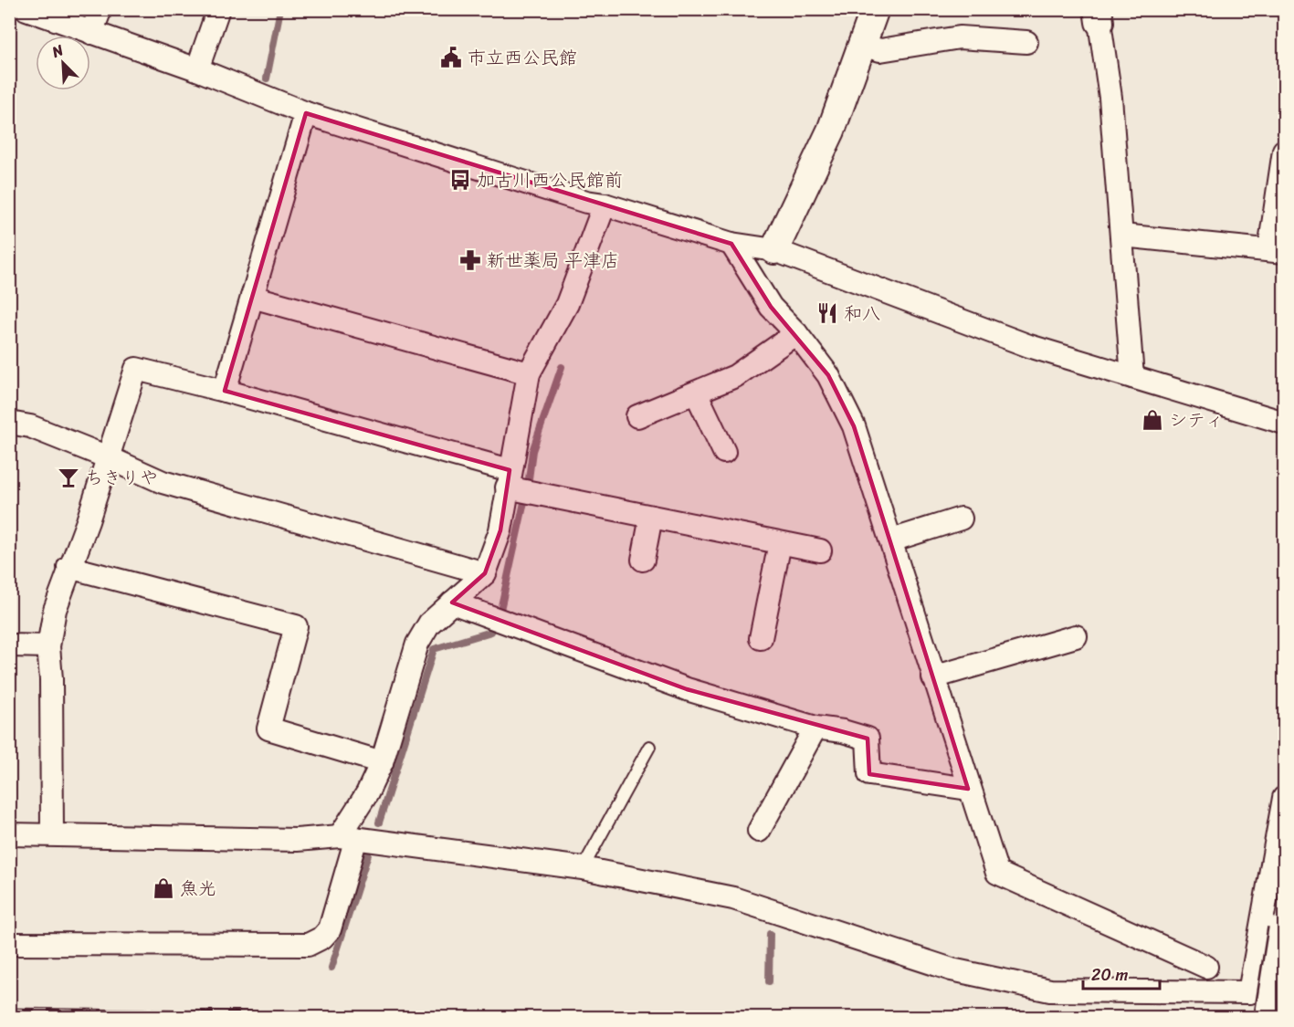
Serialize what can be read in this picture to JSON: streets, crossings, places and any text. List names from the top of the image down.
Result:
{
  "places": {
    "public building": ["市立西公民館"],
    "bus stop": ["加古川西公民館前"],
    "pharmacy": ["新世薬局 平津店"],
    "restaurant": ["和八"],
    "shop": ["シティ", "魚光"],
    "bar": ["ちきりや"]
  },
  "scale_bar": "20 m",
  "north": "top left"
}
